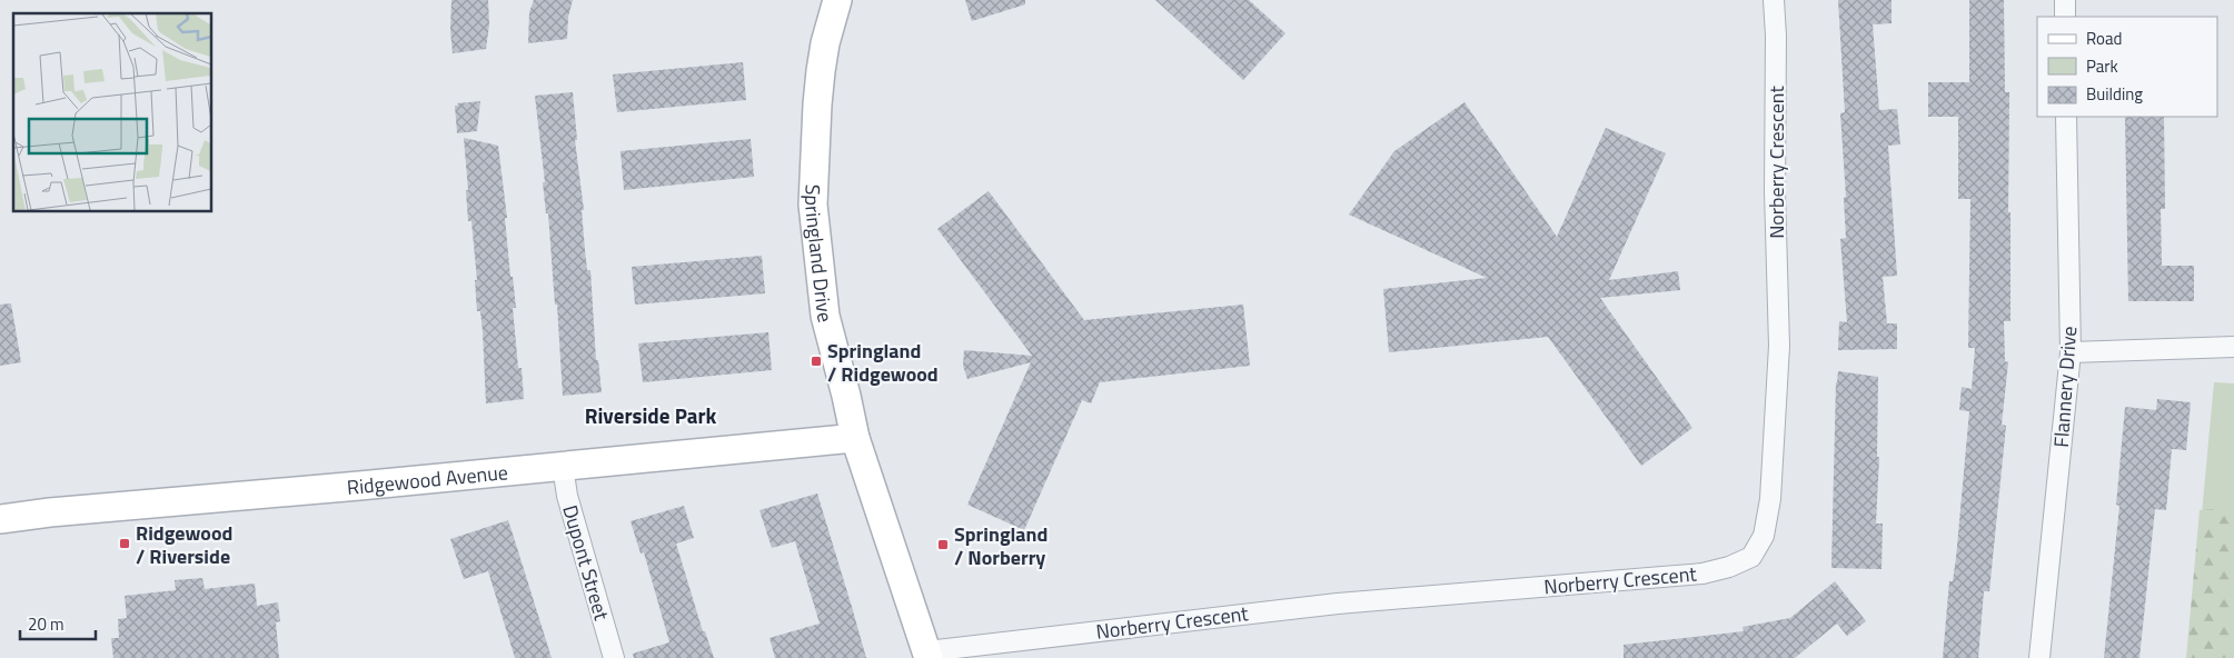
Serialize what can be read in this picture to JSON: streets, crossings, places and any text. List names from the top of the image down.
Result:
{
  "streets": {
    "street": [
      "Norberry Crescent",
      "Springland Drive",
      "Flannery Drive",
      "Ridgewood Avenue",
      "Dupont Street"
    ]
  },
  "crossings": [
    ["Norberry Crescent", "Springland Drive"],
    ["Springland Drive", "Ridgewood Avenue"],
    ["Ridgewood Avenue", "Dupont Street"]
  ],
  "districts": ["Riverside Park"],
  "places": {
    "transit": ["Springland / Ridgewood", "Ridgewood / Riverside", "Springland / Norberry"]
  },
  "legend": ["Road", "Park", "Building"],
  "scale_bar": "20 m"
}
